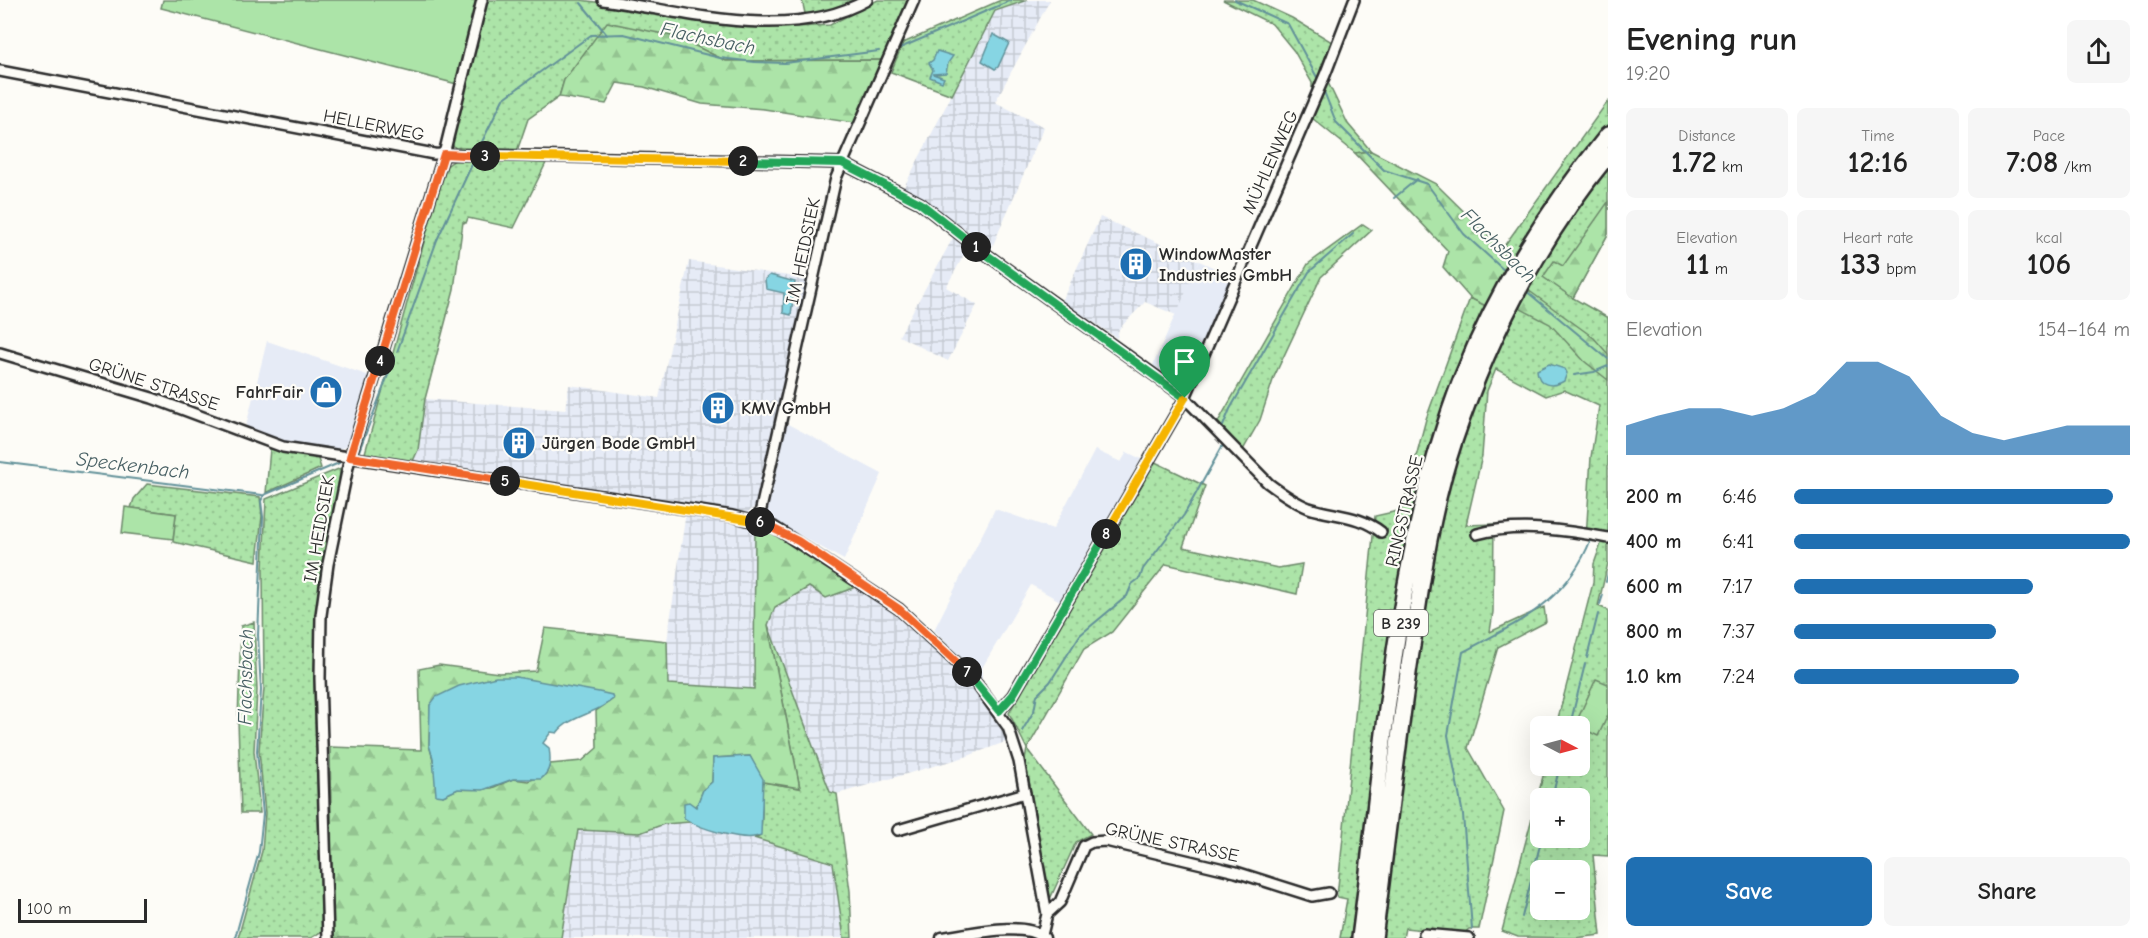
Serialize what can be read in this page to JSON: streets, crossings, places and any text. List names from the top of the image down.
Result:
{
  "streets": {
    "highway": ["RINGSTRASSE", "B 239"],
    "street": [
      "HELLERWEG",
      "MÜHLENWEG",
      "IM HEIDSIEK",
      "GRÜNE STRASSE"
    ]
  },
  "crossings": [
    ["HELLERWEG", "MÜHLENWEG"],
    ["HELLERWEG", "IM HEIDSIEK"],
    ["MÜHLENWEG", "GRÜNE STRASSE"],
    ["IM HEIDSIEK", "GRÜNE STRASSE"]
  ],
  "water": ["Flachsbach", "Speckenbach"],
  "places": {
    "building": ["WindowMaster Industries GmbH", "KMV GmbH", "Jürgen Bode GmbH"],
    "shop": ["FahrFair"]
  },
  "scale_bar": "100 m",
  "north": "right",
  "page": {
    "heading": ["Evening run", "19:20"],
    "stats": [
      ["Distance", "1.72 km"],
      ["Time", "12:16"],
      ["Pace", "7:08 /km"],
      ["Elevation", "11 m"],
      ["Heart rate", "133 bpm"],
      ["kcal", "106"]
    ],
    "pins": [
      "3",
      "2",
      "1",
      "4",
      "5",
      "6",
      "8",
      "7"
    ],
    "chart": ["Elevation", "154–164 m"],
    "list": [
      {
        "name": "200 m",
        "note": "6:46"
      },
      {
        "name": "400 m",
        "note": "6:41"
      },
      {
        "name": "600 m",
        "note": "7:17"
      },
      {
        "name": "800 m",
        "note": "7:37"
      },
      {
        "name": "1.0 km",
        "note": "7:24"
      }
    ],
    "map_buttons": ["+", "−"],
    "buttons": ["Save", "Share"],
    "scale": "100 m"
  }
}
